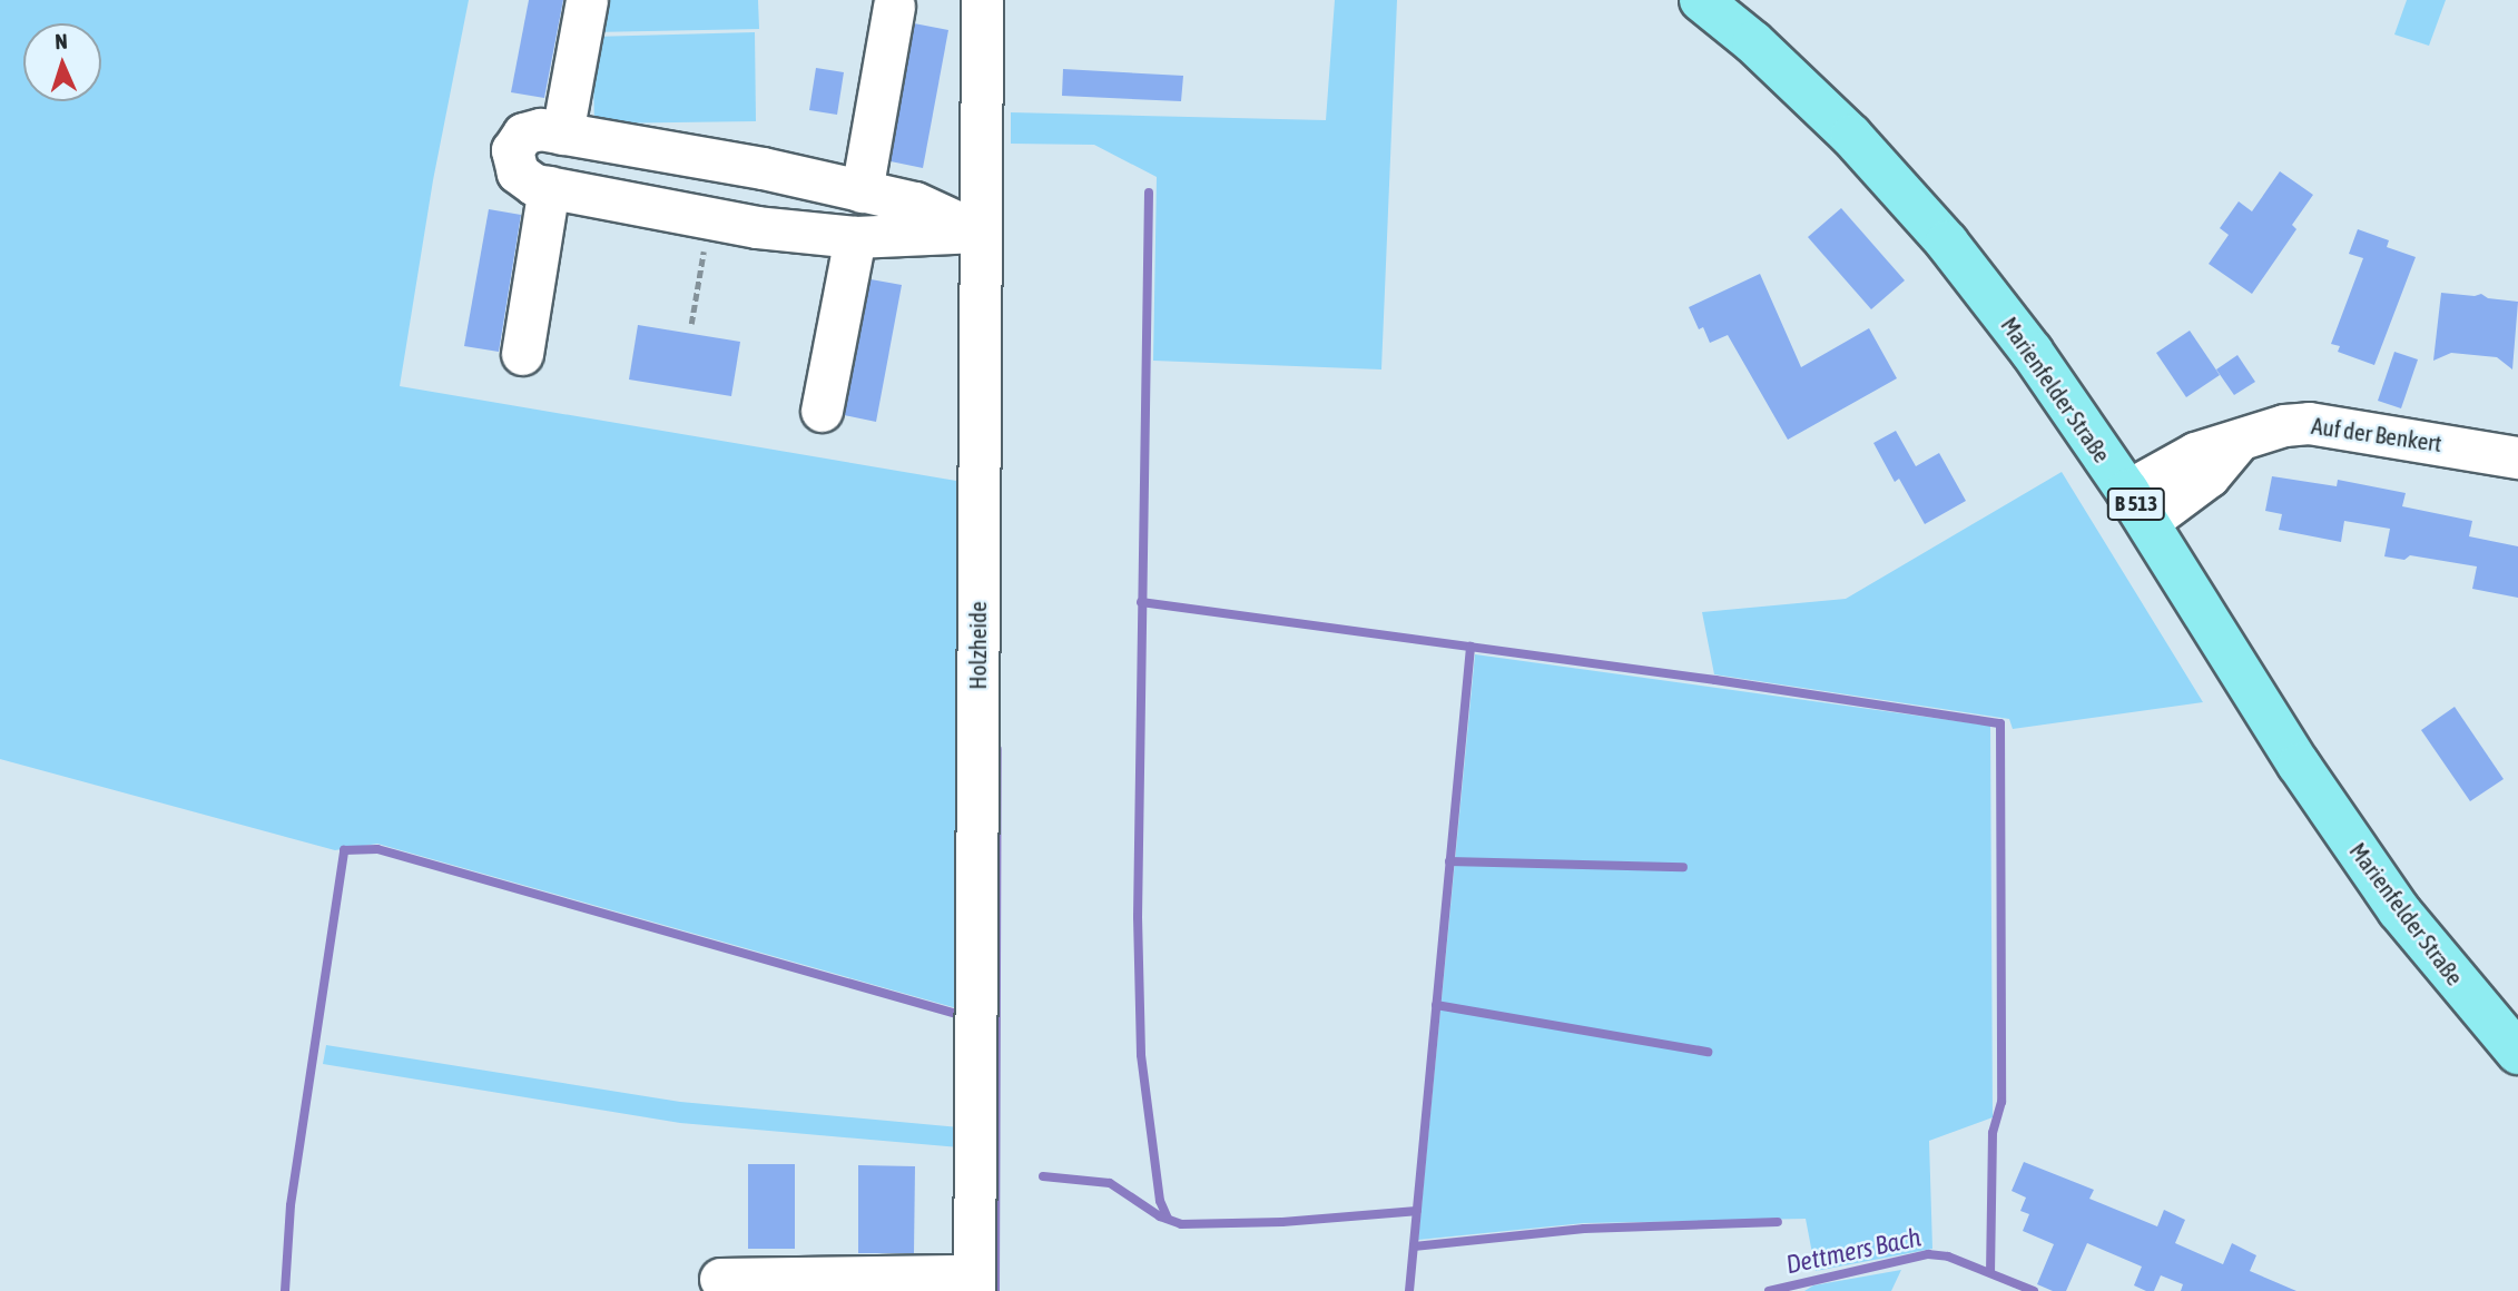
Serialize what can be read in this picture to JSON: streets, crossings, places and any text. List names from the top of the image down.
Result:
{
  "streets": {
    "main road": ["Marienfelder Straße", "B 513"],
    "street": ["Auf der Benkert", "Holzheide"]
  },
  "crossings": [
    ["Marienfelder Straße", "Auf der Benkert"]
  ],
  "water": ["Dettmers Bach"],
  "north": "top"
}
